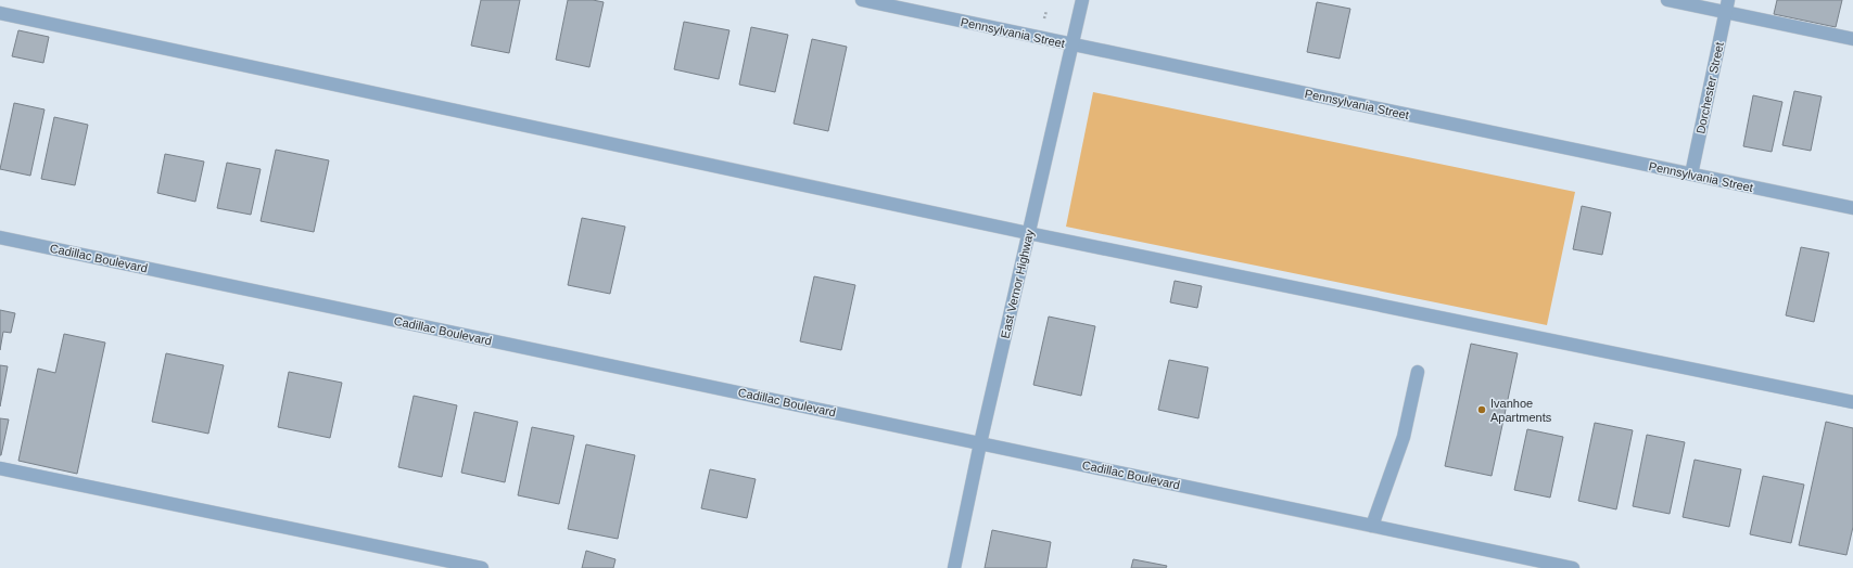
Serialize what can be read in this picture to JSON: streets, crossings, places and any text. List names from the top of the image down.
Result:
{
  "streets": {
    "street": [
      "Pennsylvania Street",
      "Dorchester Street",
      "Cadillac Boulevard",
      "East Vernor Highway"
    ]
  },
  "crossings": [
    ["Pennsylvania Street", "Dorchester Street"],
    ["Pennsylvania Street", "East Vernor Highway"],
    ["Cadillac Boulevard", "East Vernor Highway"]
  ],
  "places": ["Ivanhoe Apartments"]
}
